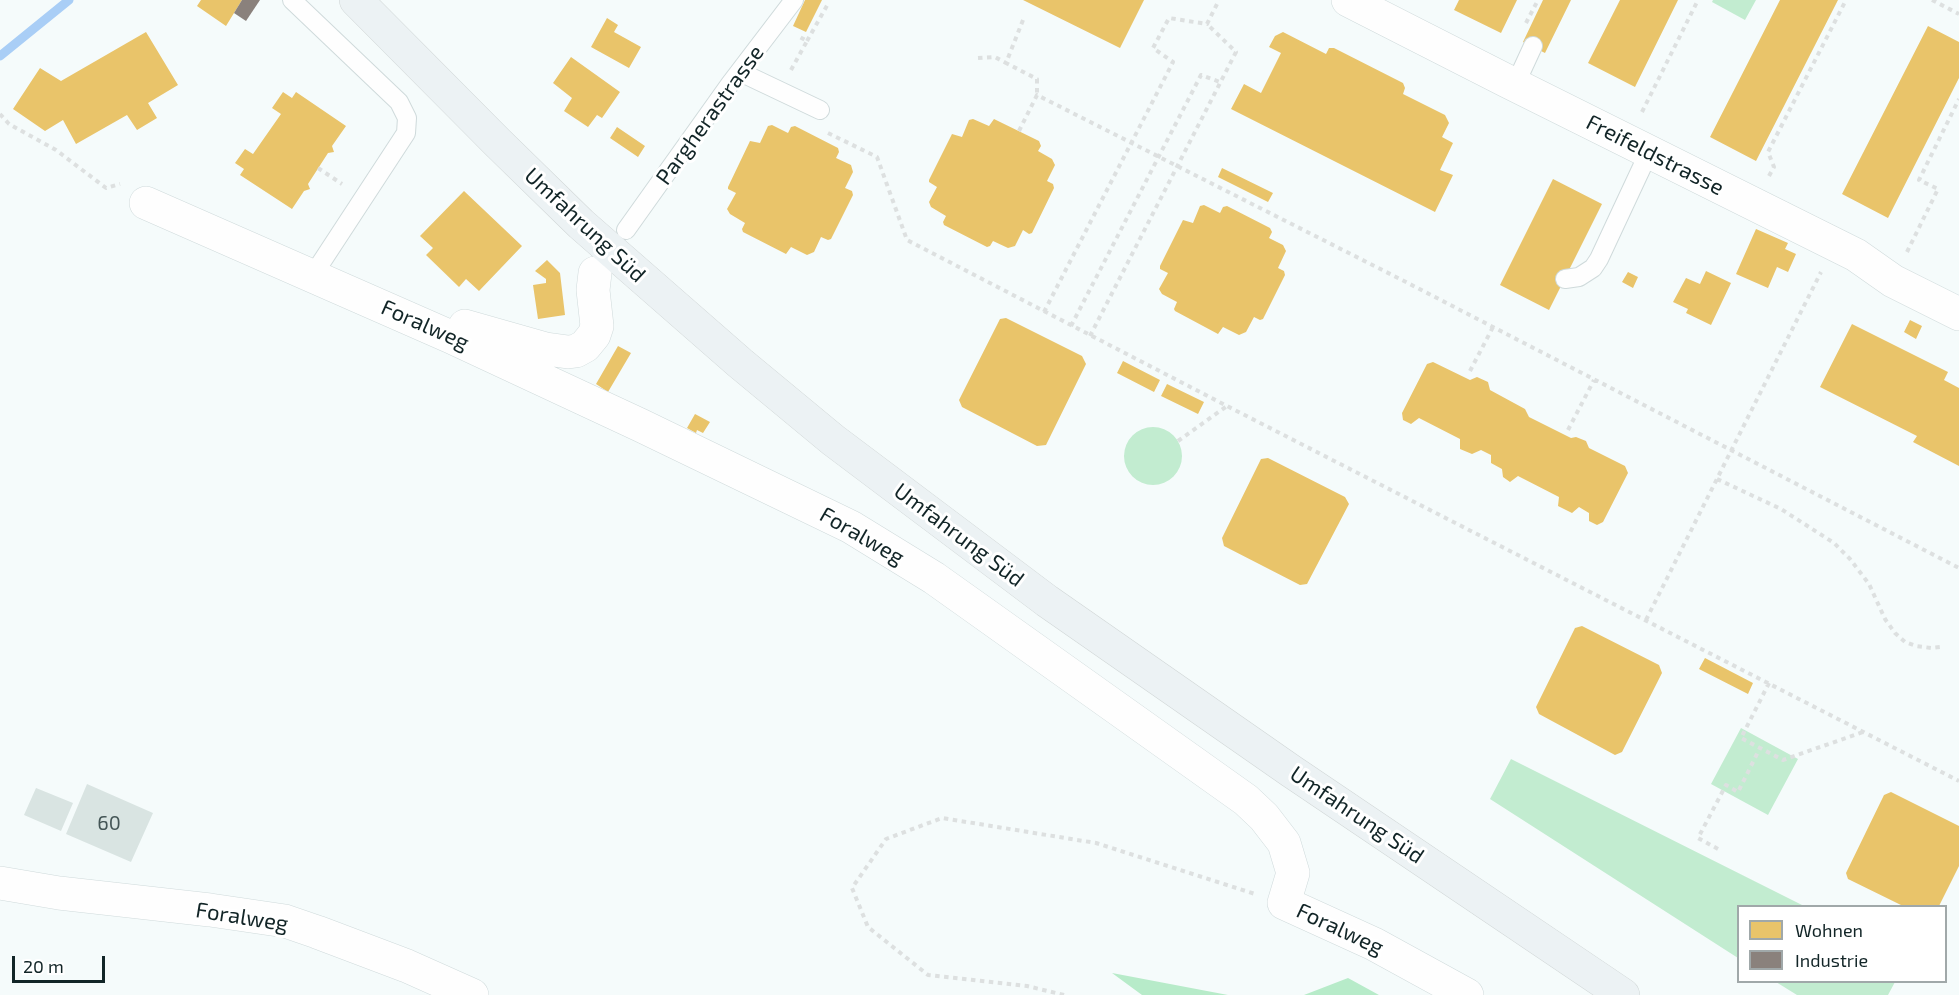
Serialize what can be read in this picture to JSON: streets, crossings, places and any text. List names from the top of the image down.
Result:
{
  "streets": {
    "main road": ["Umfahrung Süd"],
    "street": ["Freifeldstrasse", "Foralweg"],
    "lane": ["Pargherastrasse"]
  },
  "house_numbers": ["60"],
  "legend": ["Wohnen", "Industrie"],
  "scale_bar": "20 m"
}
